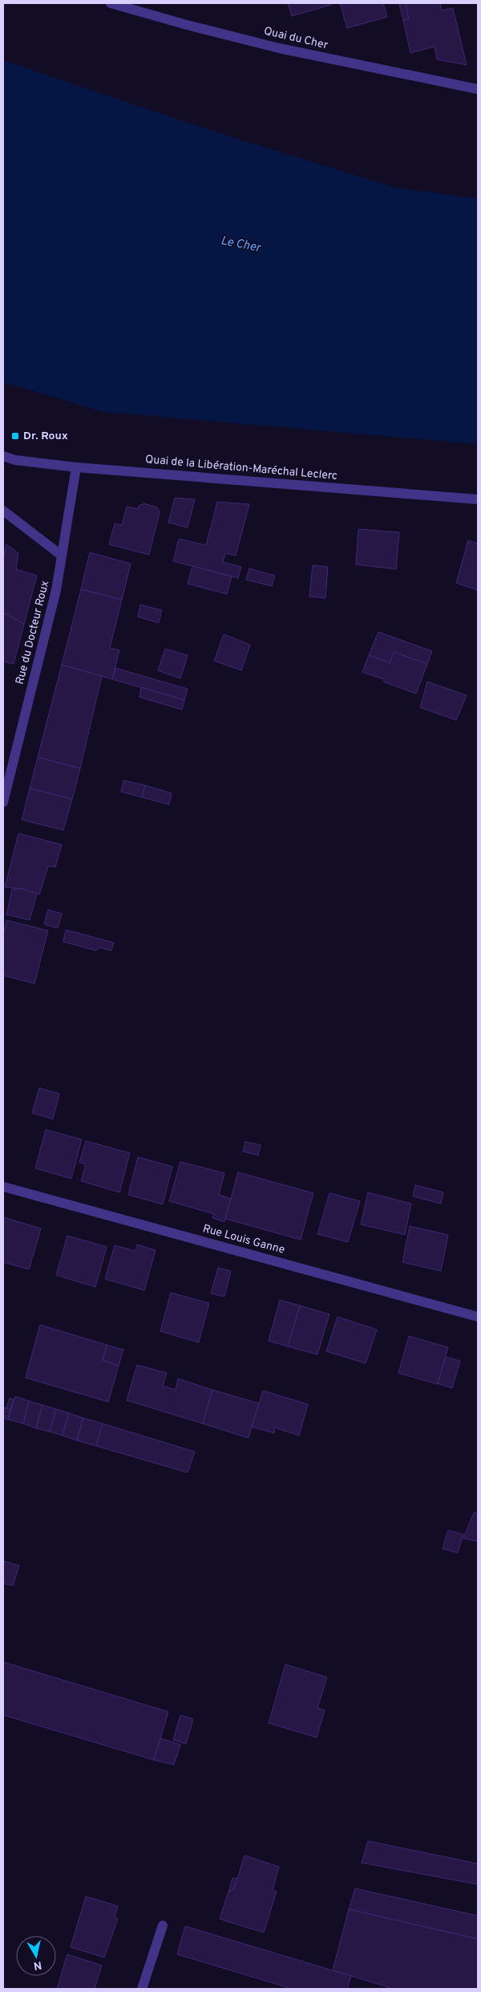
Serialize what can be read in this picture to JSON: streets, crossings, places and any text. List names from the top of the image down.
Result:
{
  "streets": {
    "street": [
      "Quai du Cher",
      "Quai de la Libération-Maréchal Leclerc",
      "Rue du Docteur Roux",
      "Rue Louis Ganne"
    ]
  },
  "crossings": [
    ["Quai de la Libération-Maréchal Leclerc", "Rue du Docteur Roux"]
  ],
  "water": ["Le Cher"],
  "places": {
    "transit": ["Dr. Roux"]
  },
  "north": "bottom"
}
